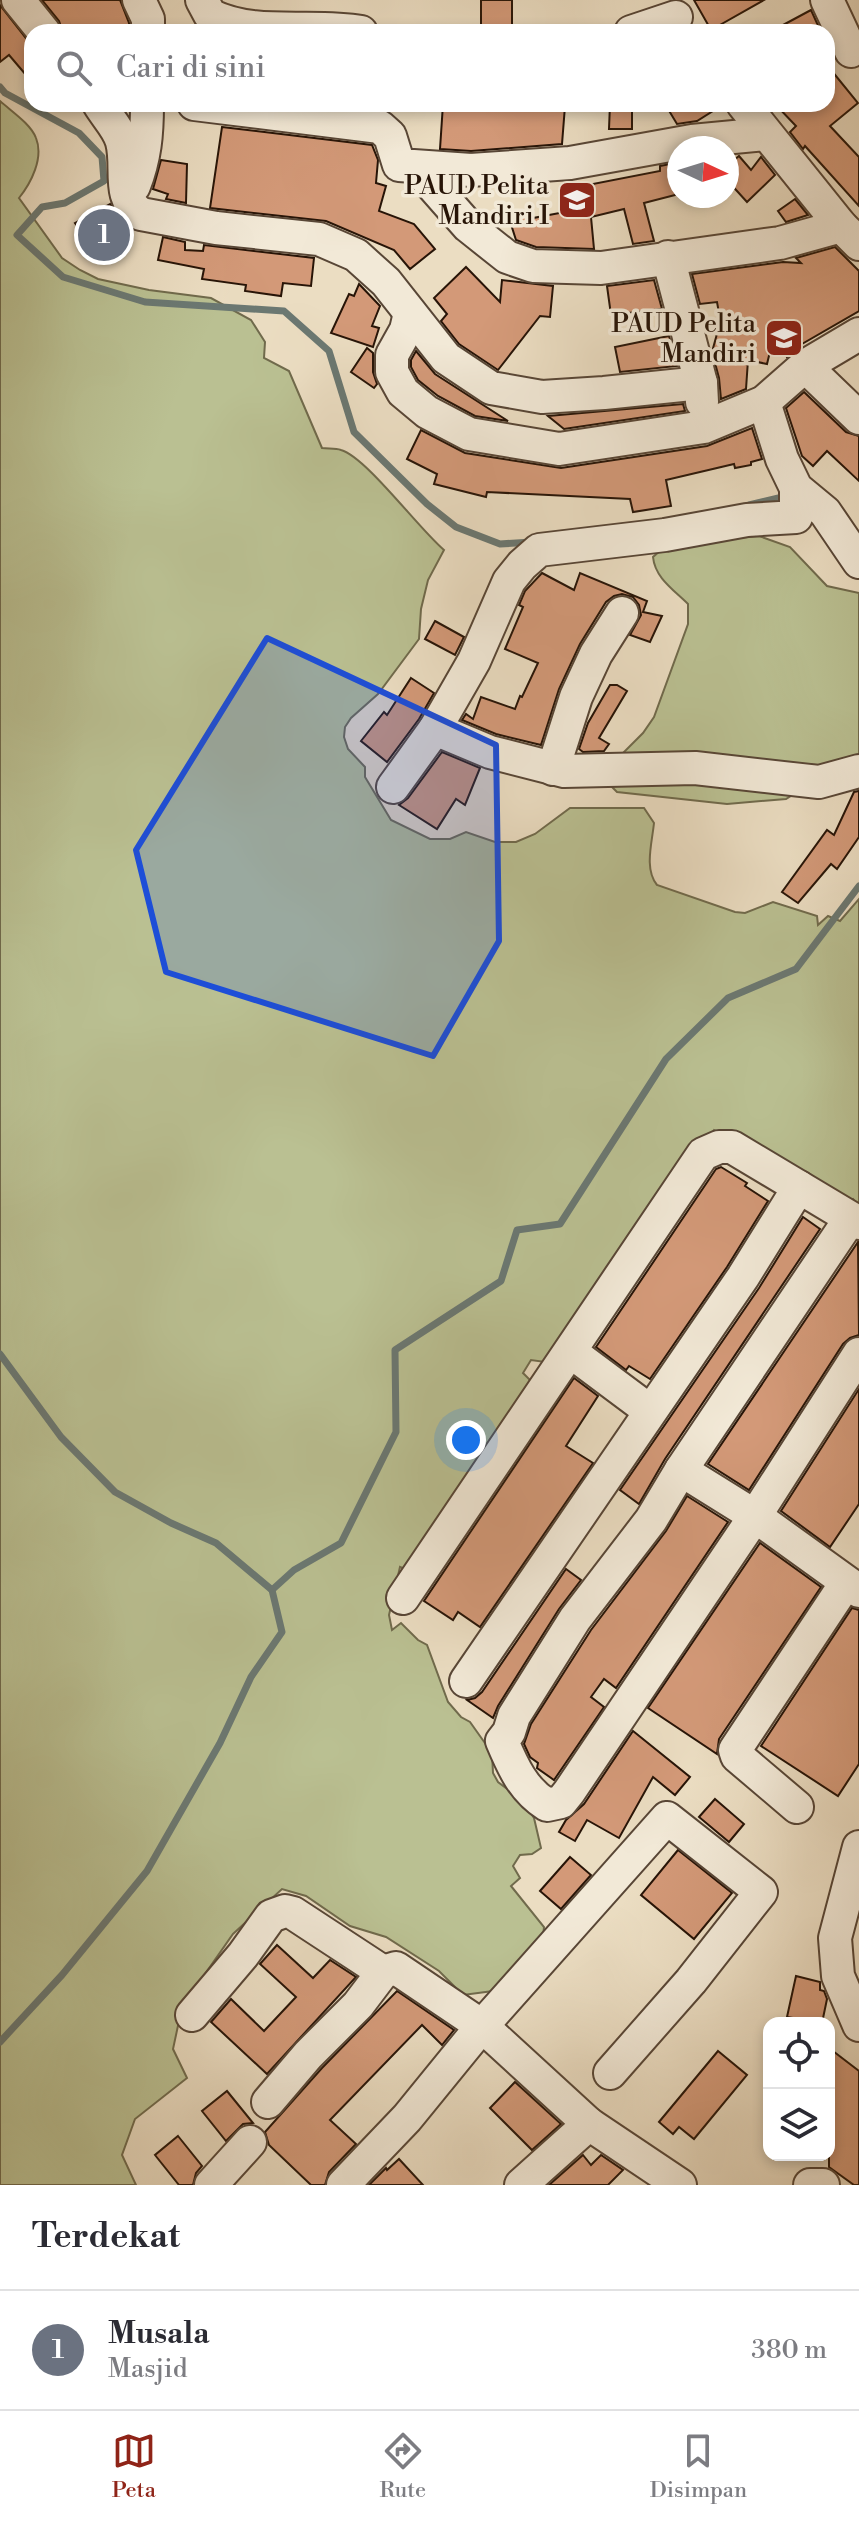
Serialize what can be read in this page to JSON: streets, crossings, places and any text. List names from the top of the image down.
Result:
{
  "places": {
    "school or university": ["PAUD Pelita Mandiri I", "PAUD Pelita Mandiri"]
  },
  "north": "right",
  "page": {
    "search": "Cari di sini",
    "pins": "1",
    "heading": "Terdekat",
    "list": [
      {
        "mark": "1",
        "name": "Musala",
        "note": "Masjid",
        "value": "380 m"
      }
    ],
    "nav": ["Peta", "Rute", "Disimpan"]
  }
}
